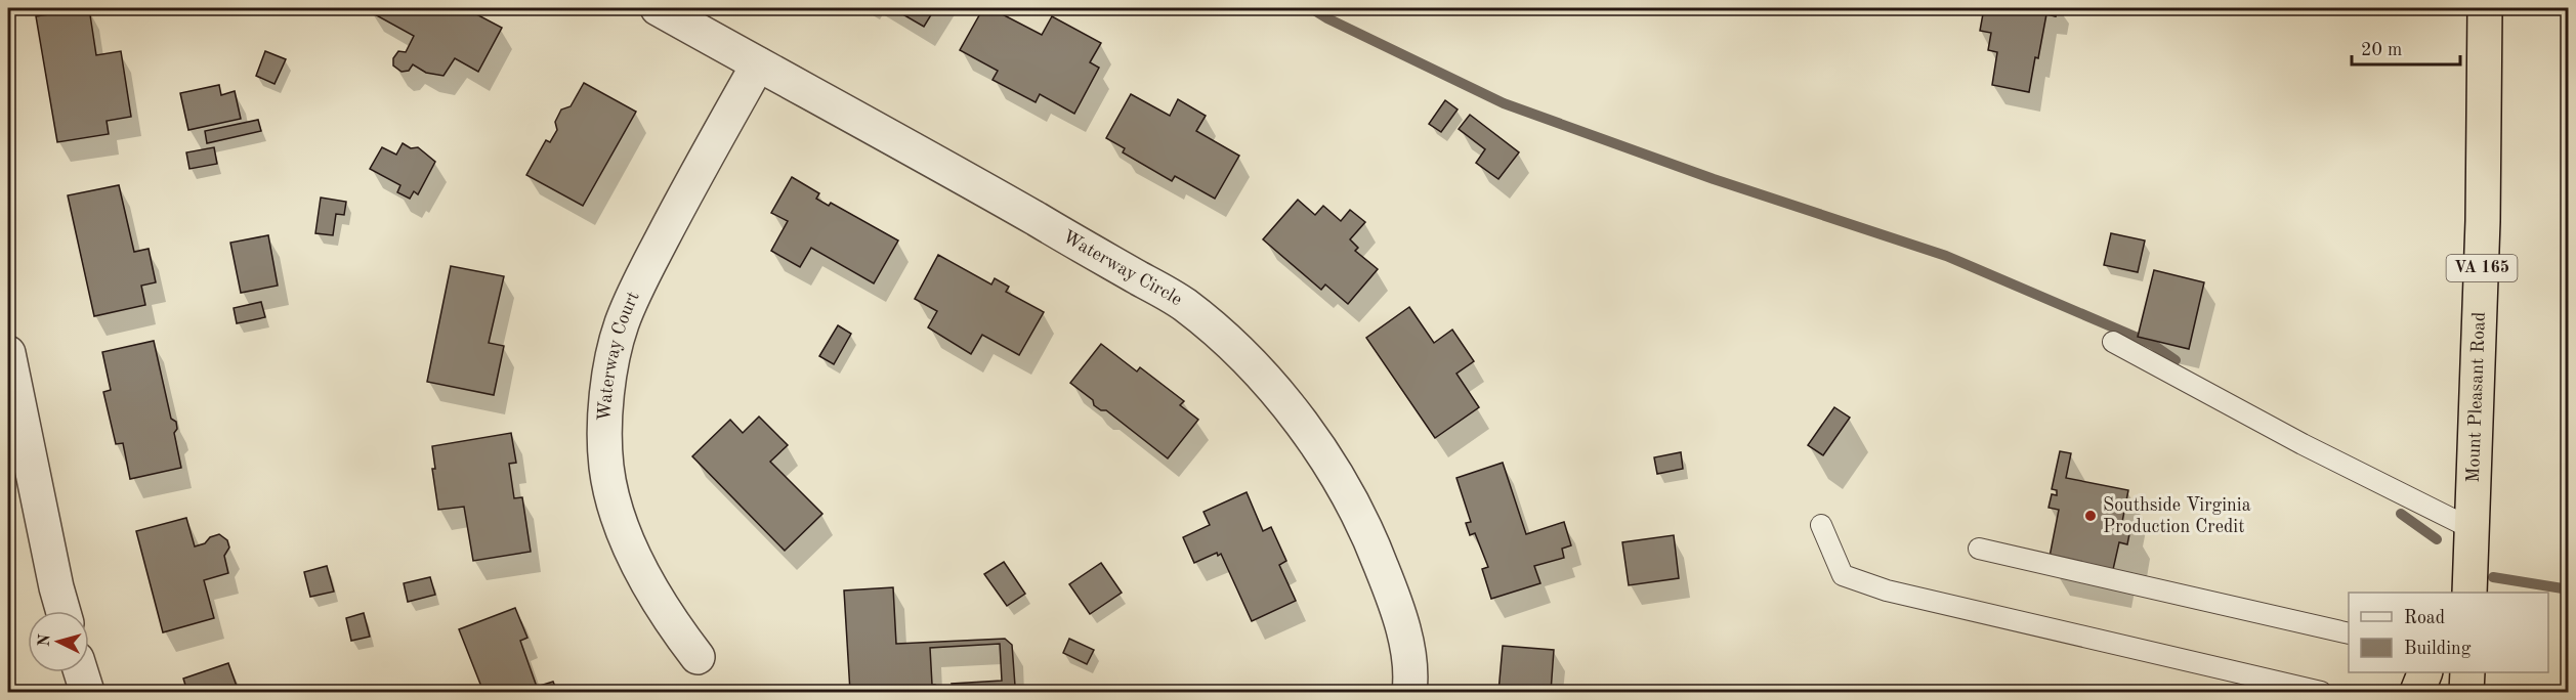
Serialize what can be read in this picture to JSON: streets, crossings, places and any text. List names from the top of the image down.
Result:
{
  "streets": {
    "highway": ["VA 165", "Mount Pleasant Road"],
    "street": ["Waterway Circle", "Waterway Court"]
  },
  "crossings": [
    ["Waterway Circle", "Waterway Court"]
  ],
  "places": ["Southside Virginia Production Credit"],
  "legend": ["Road", "Building"],
  "scale_bar": "20 m",
  "north": "left"
}
